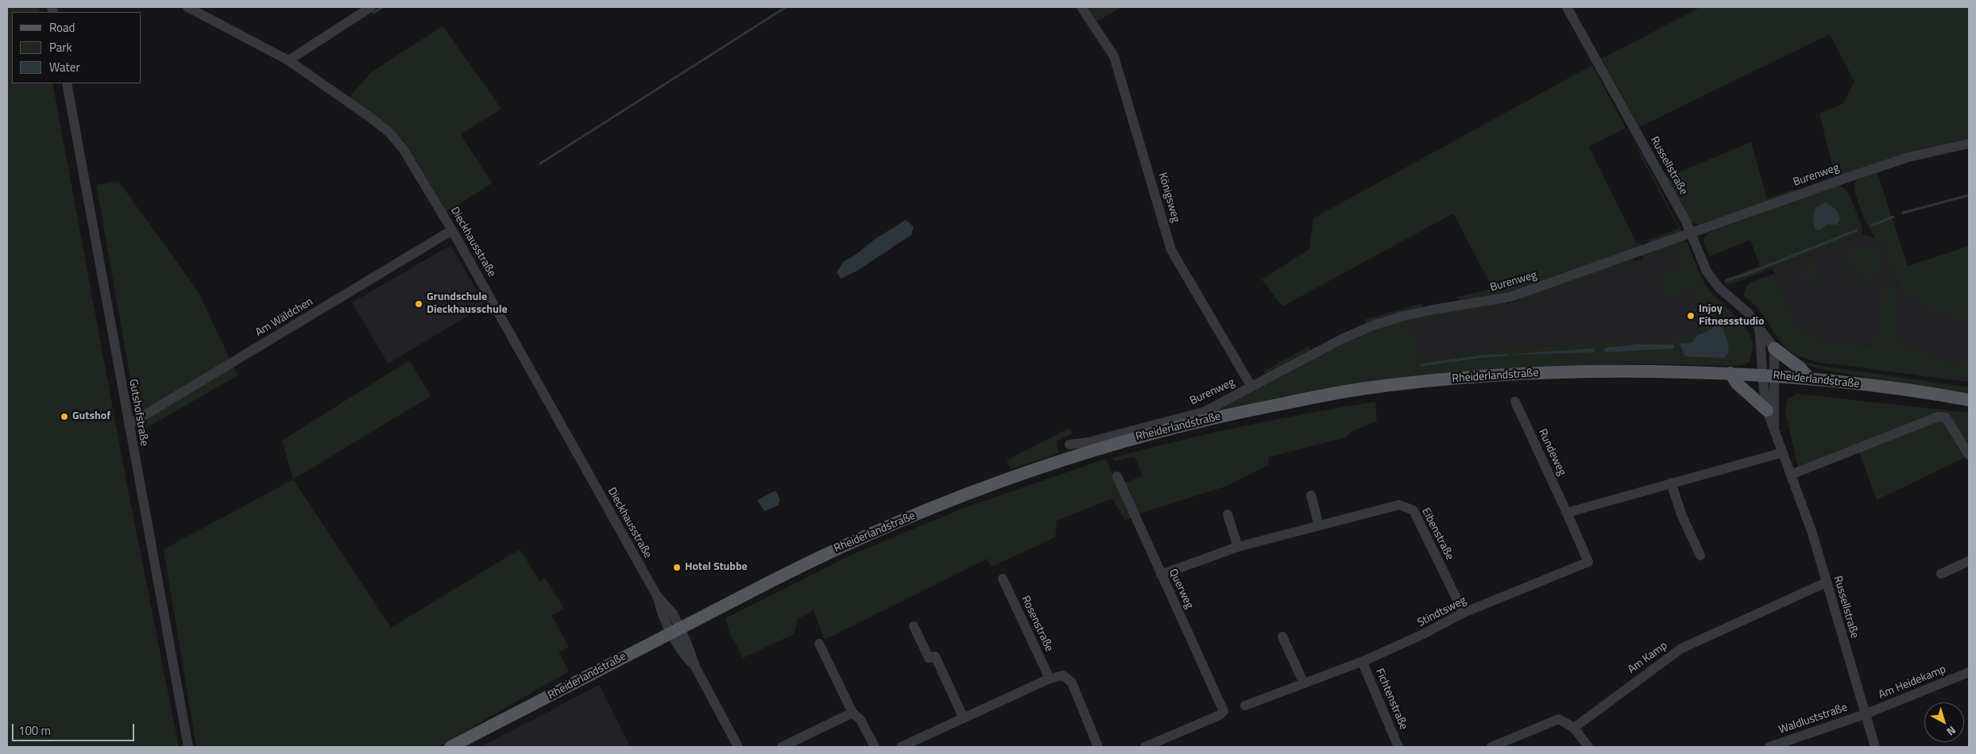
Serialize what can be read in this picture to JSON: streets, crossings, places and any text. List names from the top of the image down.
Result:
{
  "streets": {
    "main road": ["Rheiderlandstraße"],
    "street": [
      "Russellstraße",
      "Burenweg",
      "Königsweg",
      "Dieckhausstraße",
      "Am Wäldchen",
      "Gutshofstraße",
      "Rundeweg",
      "Eibenstraße",
      "Querweg",
      "Stindtsweg",
      "Rosenstraße",
      "Am Kamp",
      "Am Heidekamp",
      "Fichtenstraße",
      "Waldluststraße"
    ]
  },
  "crossings": [
    ["Russellstraße", "Burenweg"],
    ["Russellstraße", "Rheiderlandstraße"],
    ["Russellstraße", "Am Kamp"],
    ["Russellstraße", "Am Heidekamp"],
    ["Russellstraße", "Waldluststraße"],
    ["Burenweg", "Königsweg"],
    ["Dieckhausstraße", "Am Wäldchen"],
    ["Dieckhausstraße", "Rheiderlandstraße"],
    ["Am Wäldchen", "Gutshofstraße"],
    ["Rundeweg", "Stindtsweg"],
    ["Eibenstraße", "Querweg"],
    ["Eibenstraße", "Stindtsweg"],
    ["Stindtsweg", "Fichtenstraße"],
    ["Am Heidekamp", "Waldluststraße"]
  ],
  "places": [
    "Grundschule Dieckhausschule",
    "Injoy Fitnessstudio",
    "Gutshof",
    "Hotel Stubbe"
  ],
  "legend": ["Road", "Park", "Water"],
  "scale_bar": "100 m",
  "north": "bottom right"
}
